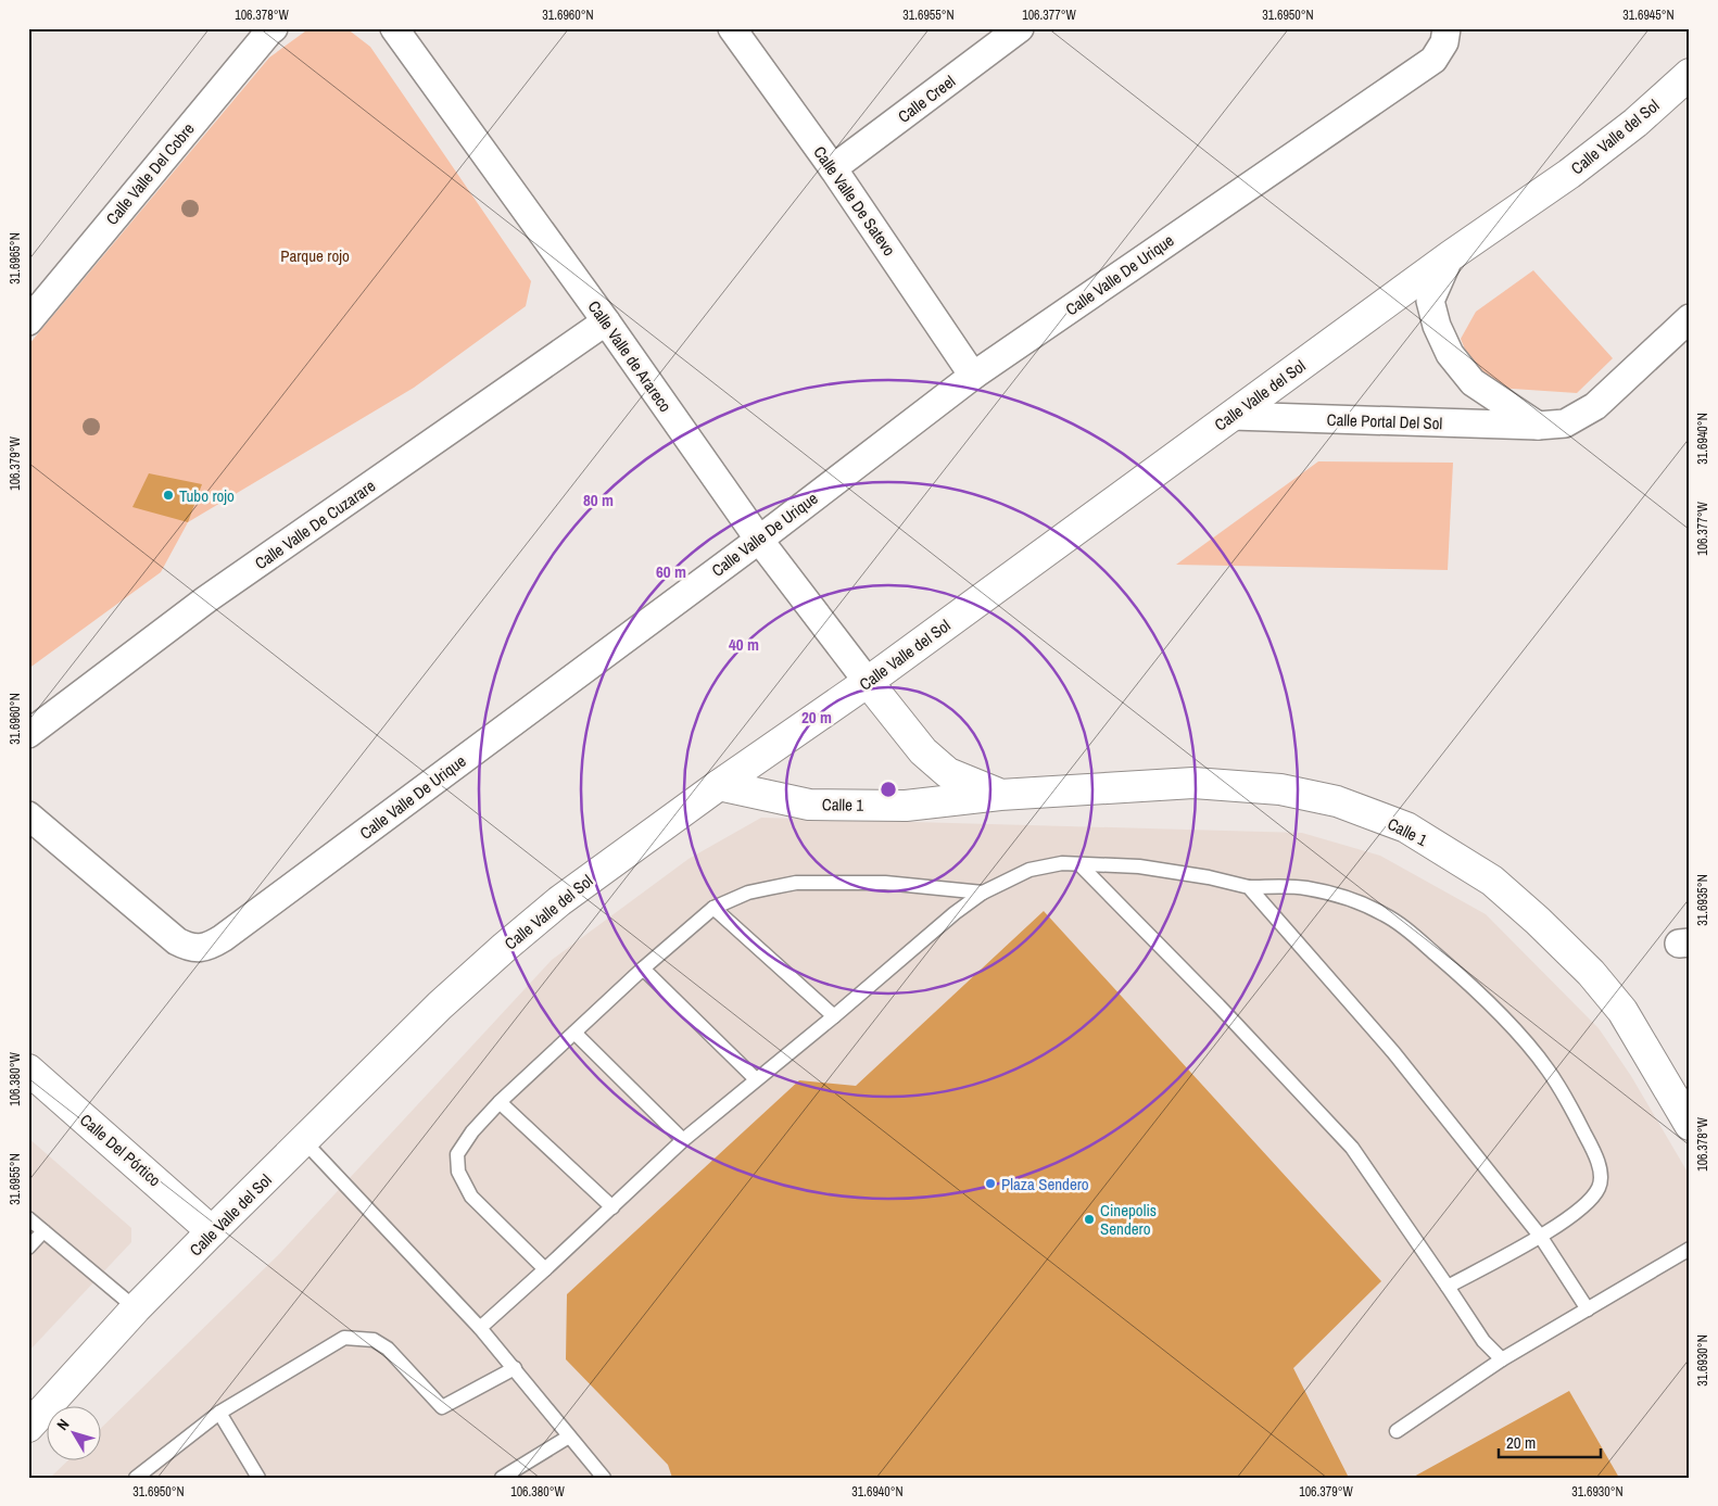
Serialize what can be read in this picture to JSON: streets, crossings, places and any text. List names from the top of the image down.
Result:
{
  "streets": {
    "main road": ["Calle Valle del Sol", "Calle 1", "Calle Del Pórtico"],
    "street": [
      "Calle Creel",
      "Calle Valle Del Cobre",
      "Calle Valle De Satevo",
      "Calle Valle De Urique",
      "Calle Valle de Arareco",
      "Calle Portal Del Sol",
      "Calle Valle De Cuzarare"
    ]
  },
  "crossings": [
    ["Calle Creel", "Calle Valle De Satevo"],
    ["Calle Valle del Sol", "Calle Valle de Arareco"],
    ["Calle Valle del Sol", "Calle Portal Del Sol"],
    ["Calle Valle del Sol", "Calle 1"],
    ["Calle Valle del Sol", "Calle Del Pórtico"],
    ["Calle Valle De Satevo", "Calle Valle De Urique"],
    ["Calle Valle De Urique", "Calle Valle de Arareco"],
    ["Calle Valle de Arareco", "Calle Valle De Cuzarare"],
    ["Calle Valle de Arareco", "Calle 1"]
  ],
  "parks": ["Parque rojo"],
  "places": ["Tubo rojo", "Plaza Sendero", "Cinepolis Sendero"],
  "scale_bar": "20 m",
  "north": "top left",
  "coordinates": [
    "106.378°W",
    "31.6960°N",
    "31.6955°N",
    "106.377°W",
    "31.6950°N",
    "31.6945°N",
    "31.6965°N",
    "31.6940°N",
    "106.379°W",
    "31.6935°N",
    "106.380°W",
    "31.6930°N"
  ],
  "rings": [
    "80 m",
    "60 m",
    "40 m",
    "20 m"
  ]
}
